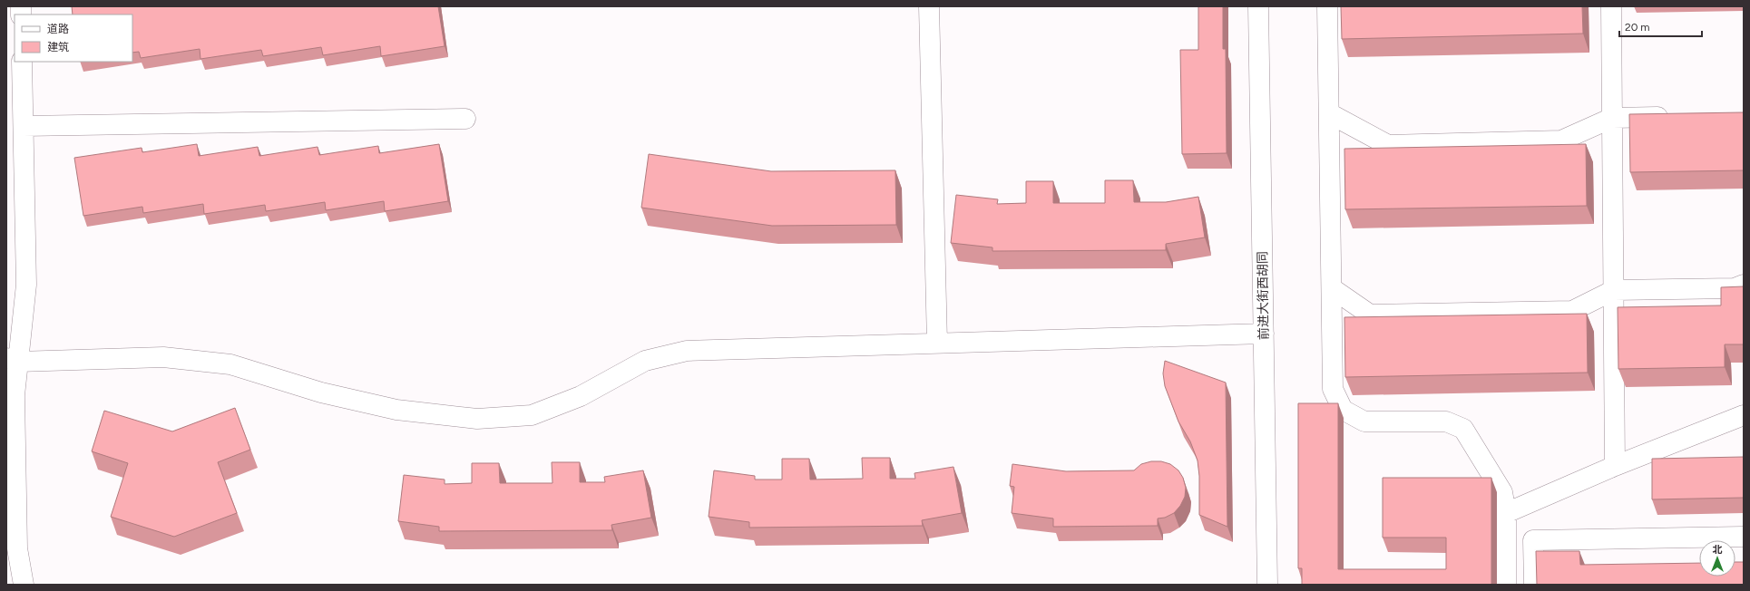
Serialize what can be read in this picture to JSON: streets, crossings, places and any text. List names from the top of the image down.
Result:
{
  "streets": {
    "street": ["前进大街西胡同"]
  },
  "legend": ["道路", "建筑"],
  "scale_bar": "20 m",
  "north": "top"
}
